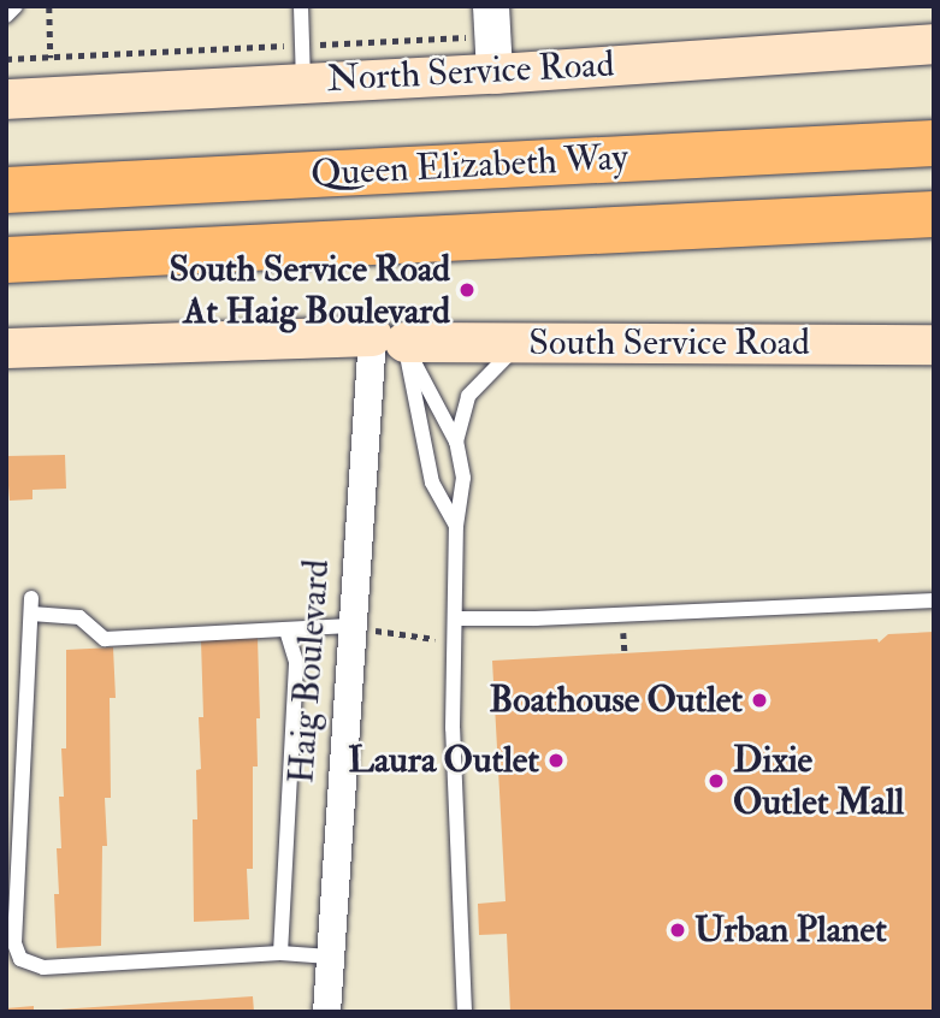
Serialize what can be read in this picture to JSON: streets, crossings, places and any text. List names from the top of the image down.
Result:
{
  "streets": {
    "highway": ["Queen Elizabeth Way"],
    "main road": ["North Service Road", "South Service Road"],
    "street": ["Haig Boulevard"]
  },
  "crossings": [
    ["South Service Road", "Haig Boulevard"]
  ],
  "places": [
    "South Service Road At Haig Boulevard",
    "Boathouse Outlet",
    "Laura Outlet",
    "Dixie Outlet Mall",
    "Urban Planet"
  ]
}
